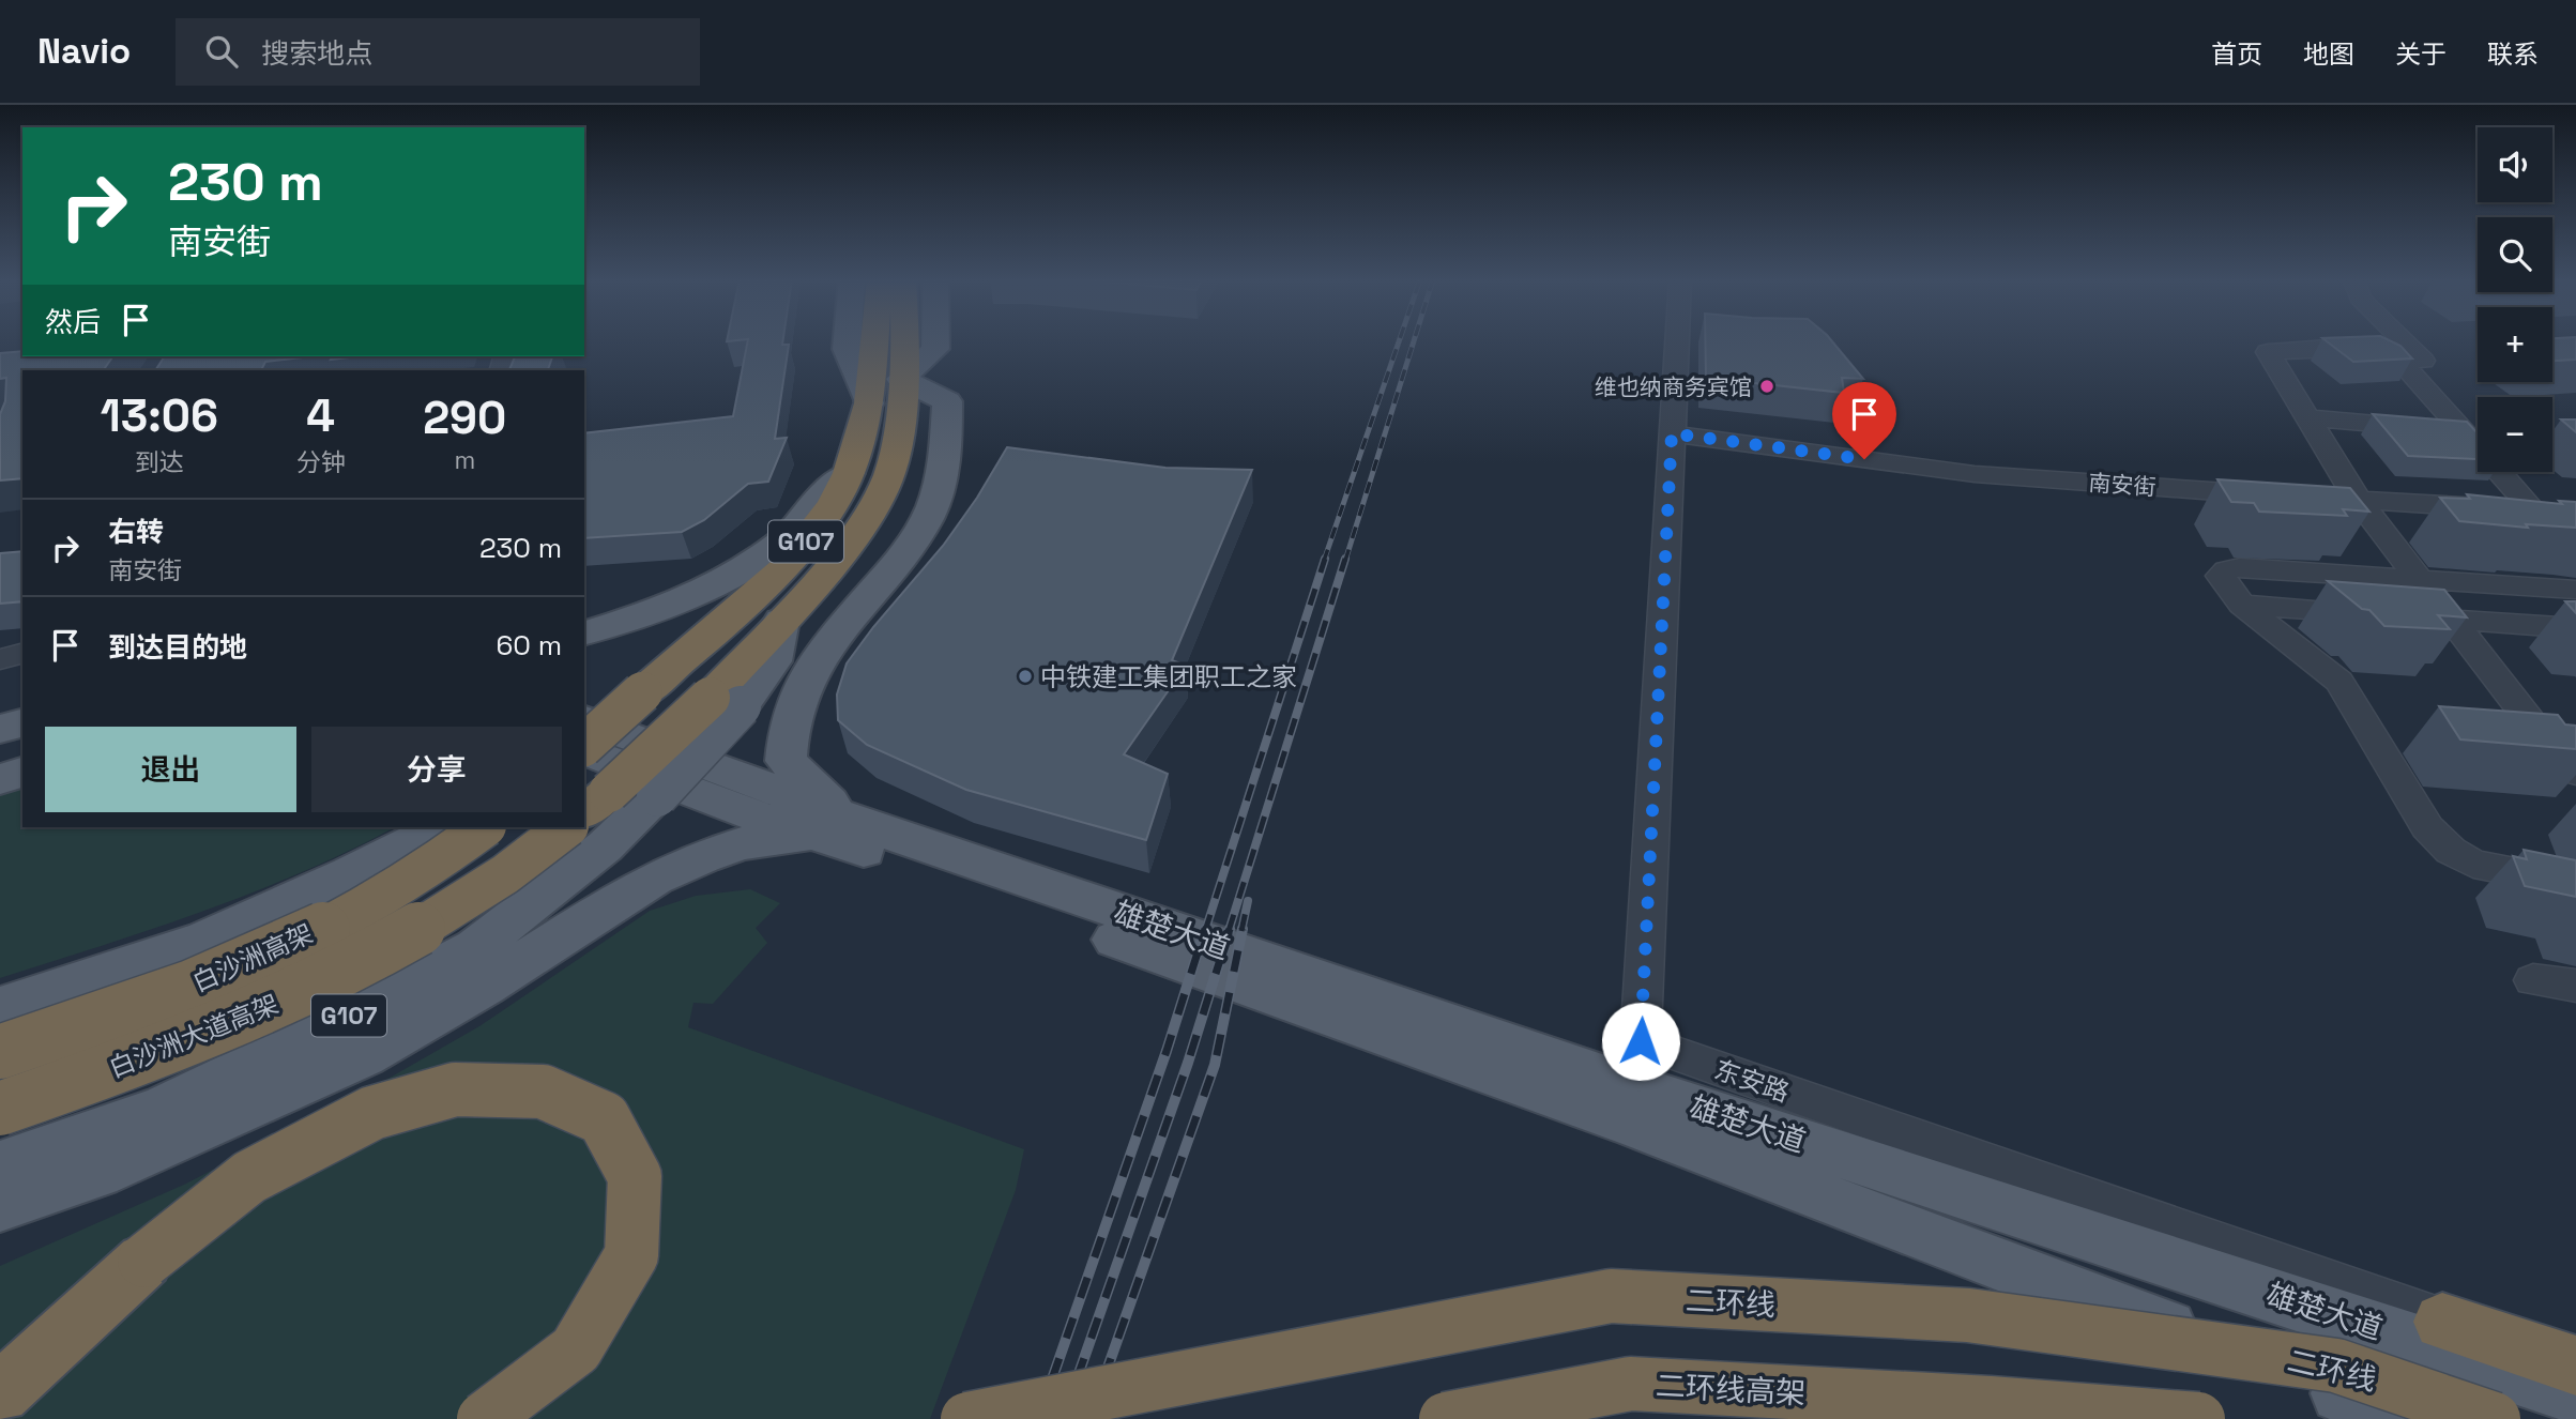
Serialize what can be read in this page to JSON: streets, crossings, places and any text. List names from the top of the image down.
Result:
{
  "streets": {
    "highway": [
      "G107",
      "白沙洲高架",
      "白沙洲大道高架",
      "二环线",
      "二环线高架"
    ],
    "main road": ["雄楚大道"],
    "street": ["南安街", "东安路"]
  },
  "crossings": [
    ["南安街", "东安路"],
    ["雄楚大道", "东安路"]
  ],
  "places": ["维也纳商务宾馆", "中铁建工集团职工之家"],
  "page": {
    "header": "Navio",
    "search": "搜索地点",
    "nav": [
      "首页",
      "地图",
      "关于",
      "联系"
    ],
    "map_buttons": ["+", "−"],
    "turn": ["230 m", "南安街"],
    "then": "然后",
    "eta": [
      "13:06",
      "到达",
      "4",
      "分钟",
      "290",
      "m"
    ],
    "list": [
      {
        "name": "右转",
        "note": "南安街",
        "value": "230 m"
      },
      {
        "name": "到达目的地",
        "value": "60 m"
      }
    ],
    "buttons": ["退出", "分享"]
  }
}
